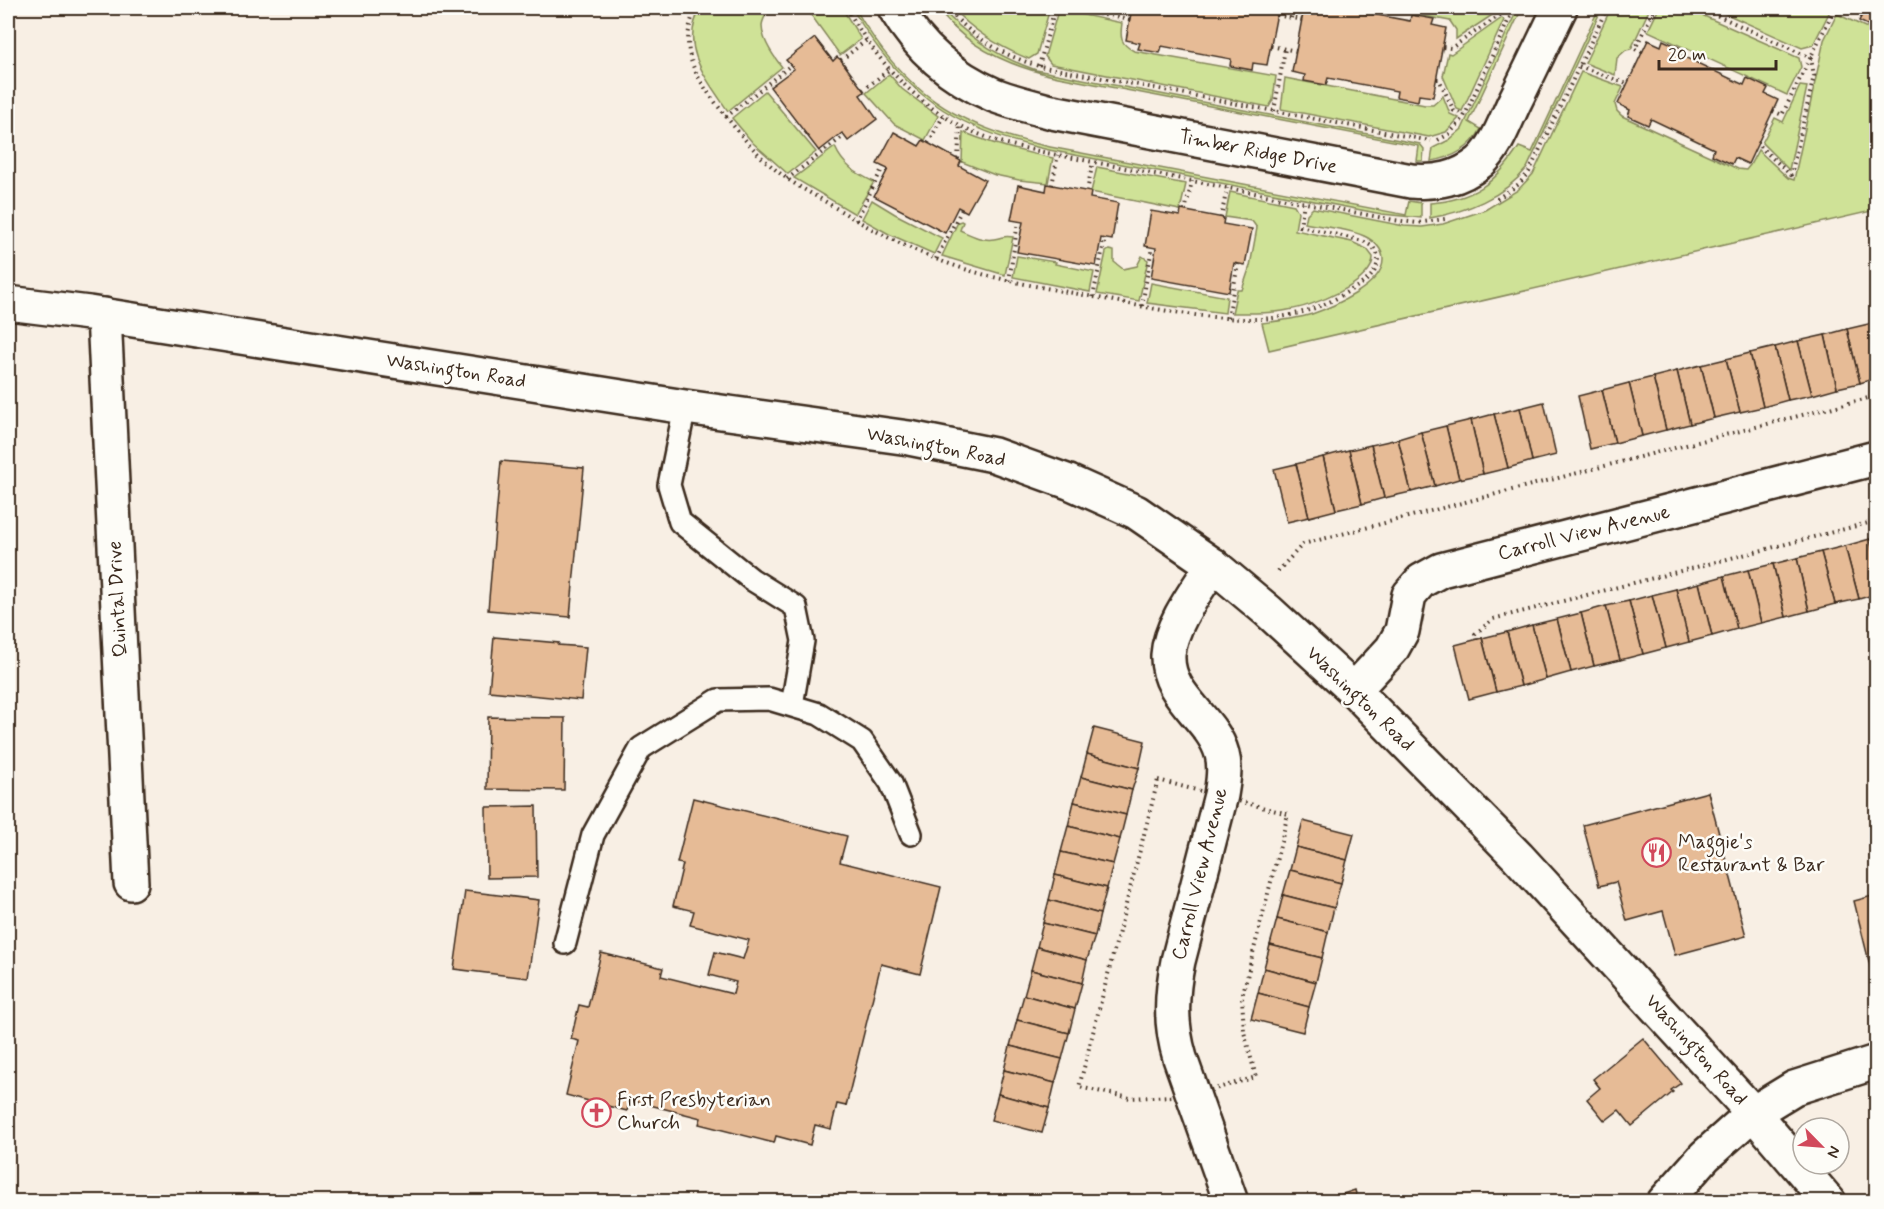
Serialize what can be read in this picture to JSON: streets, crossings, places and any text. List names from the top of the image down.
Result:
{
  "streets": {
    "street": [
      "Timber Ridge Drive",
      "Washington Road",
      "Carroll View Avenue",
      "Quintal Drive"
    ]
  },
  "crossings": [
    ["Washington Road", "Carroll View Avenue"],
    ["Washington Road", "Quintal Drive"]
  ],
  "places": {
    "restaurant": ["Maggie's Restaurant & Bar"],
    "church": ["First Presbyterian Church"]
  },
  "scale_bar": "20 m",
  "north": "bottom right"
}
